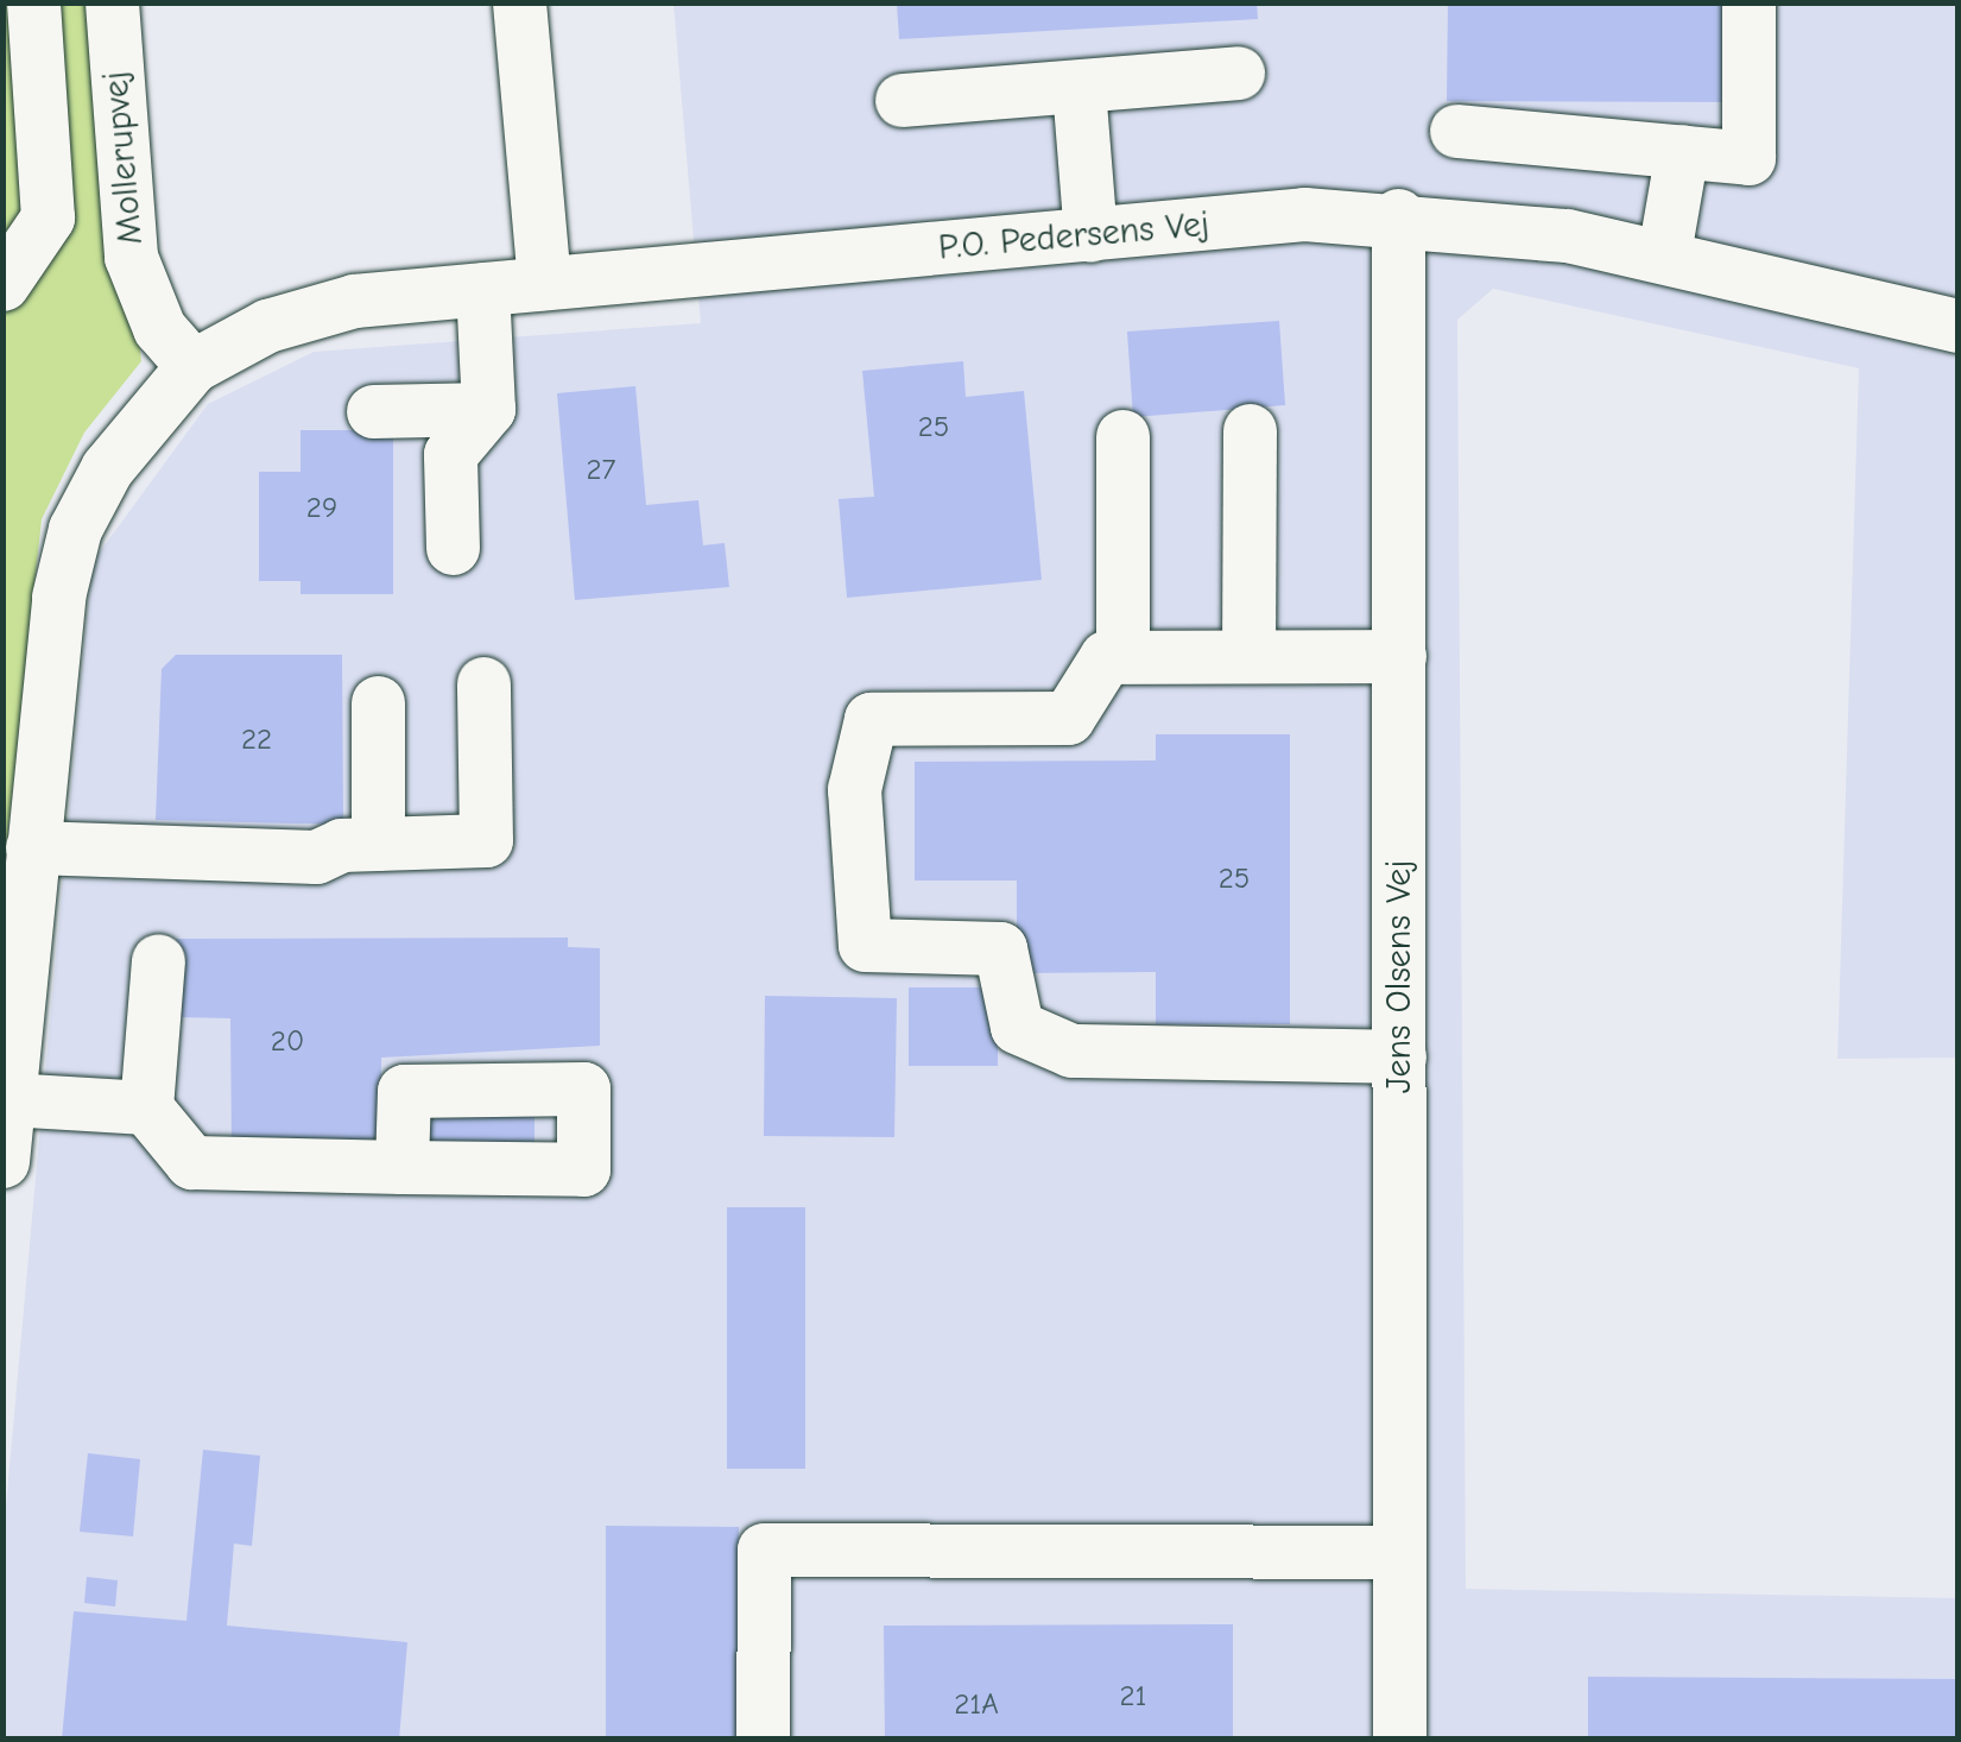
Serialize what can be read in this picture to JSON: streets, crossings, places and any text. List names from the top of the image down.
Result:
{
  "streets": {
    "street": ["Mollerupvej", "P.O. Pedersens Vej", "Jens Olsens Vej"]
  },
  "crossings": [
    ["Mollerupvej", "P.O. Pedersens Vej"],
    ["P.O. Pedersens Vej", "Jens Olsens Vej"]
  ],
  "house_numbers": [
    "25",
    "27",
    "29",
    "22",
    "25",
    "20",
    "21",
    "21A"
  ]
}
